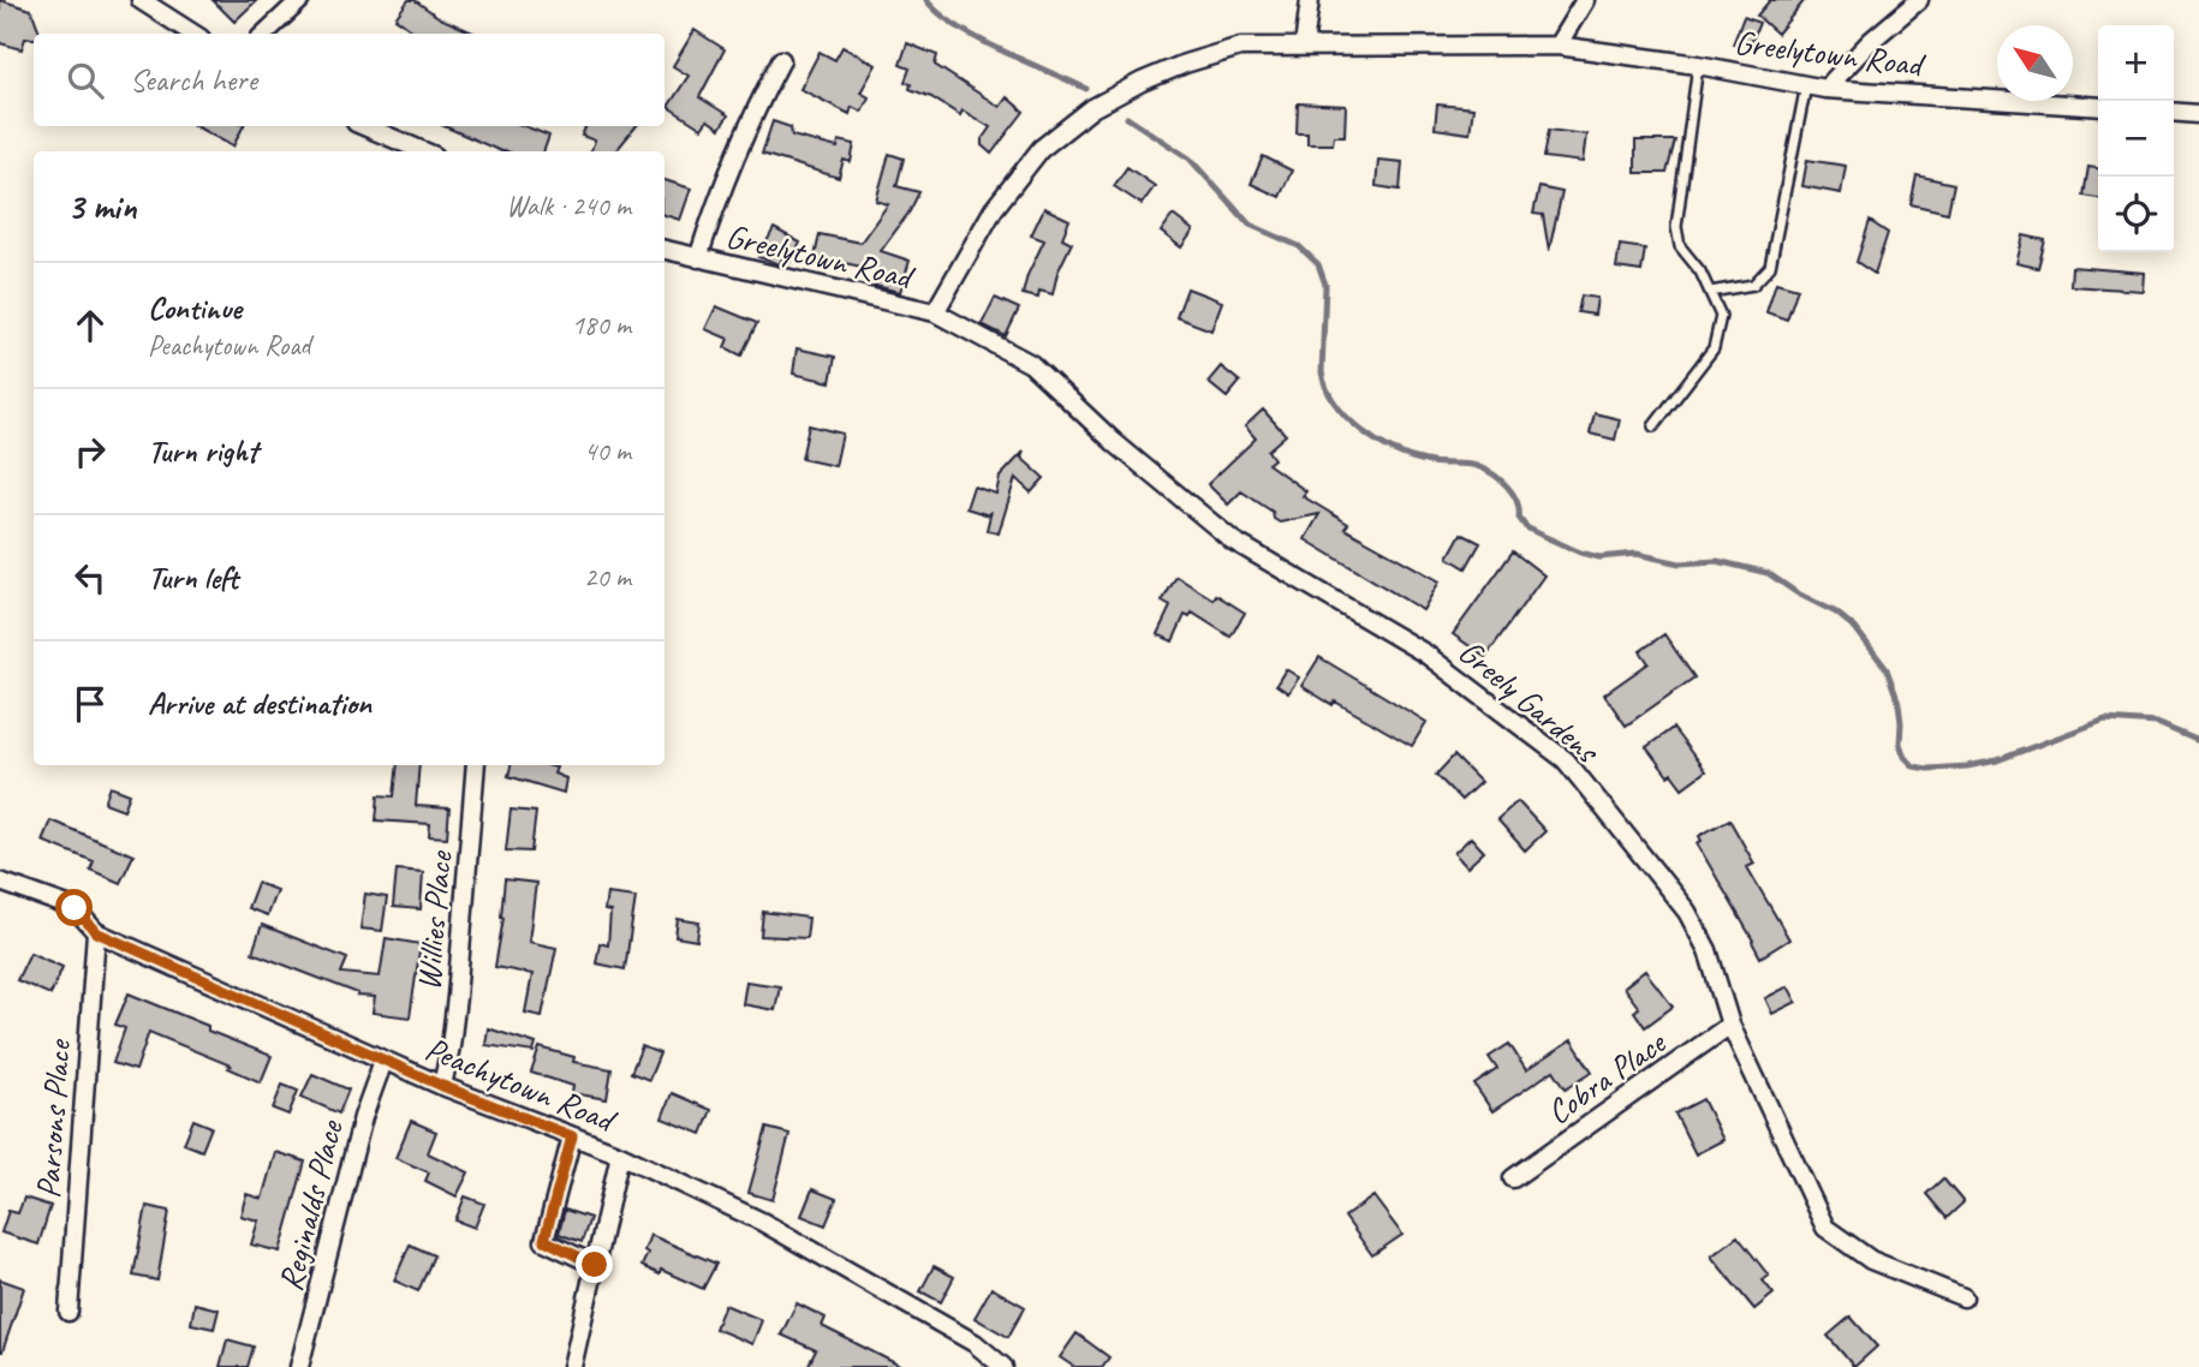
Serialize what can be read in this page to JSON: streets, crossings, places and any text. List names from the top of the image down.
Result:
{
  "streets": {
    "street": [
      "Greelytown Road",
      "Greely Gardens",
      "Willies Place",
      "Cobra Place",
      "Peachytown Road",
      "Parsons Place",
      "Reginalds Place"
    ]
  },
  "crossings": [
    ["Greelytown Road", "Greely Gardens"],
    ["Greely Gardens", "Cobra Place"],
    ["Willies Place", "Peachytown Road"],
    ["Peachytown Road", "Parsons Place"],
    ["Peachytown Road", "Reginalds Place"]
  ],
  "north": "top left",
  "page": {
    "map_buttons": ["+", "−"],
    "search": "Search here",
    "heading": ["3 min", "Walk · 240 m"],
    "list": [
      ["Continue", "Peachytown Road", "180 m"],
      ["Turn right", "40 m"],
      ["Turn left", "20 m"],
      "Arrive at destination"
    ]
  }
}
